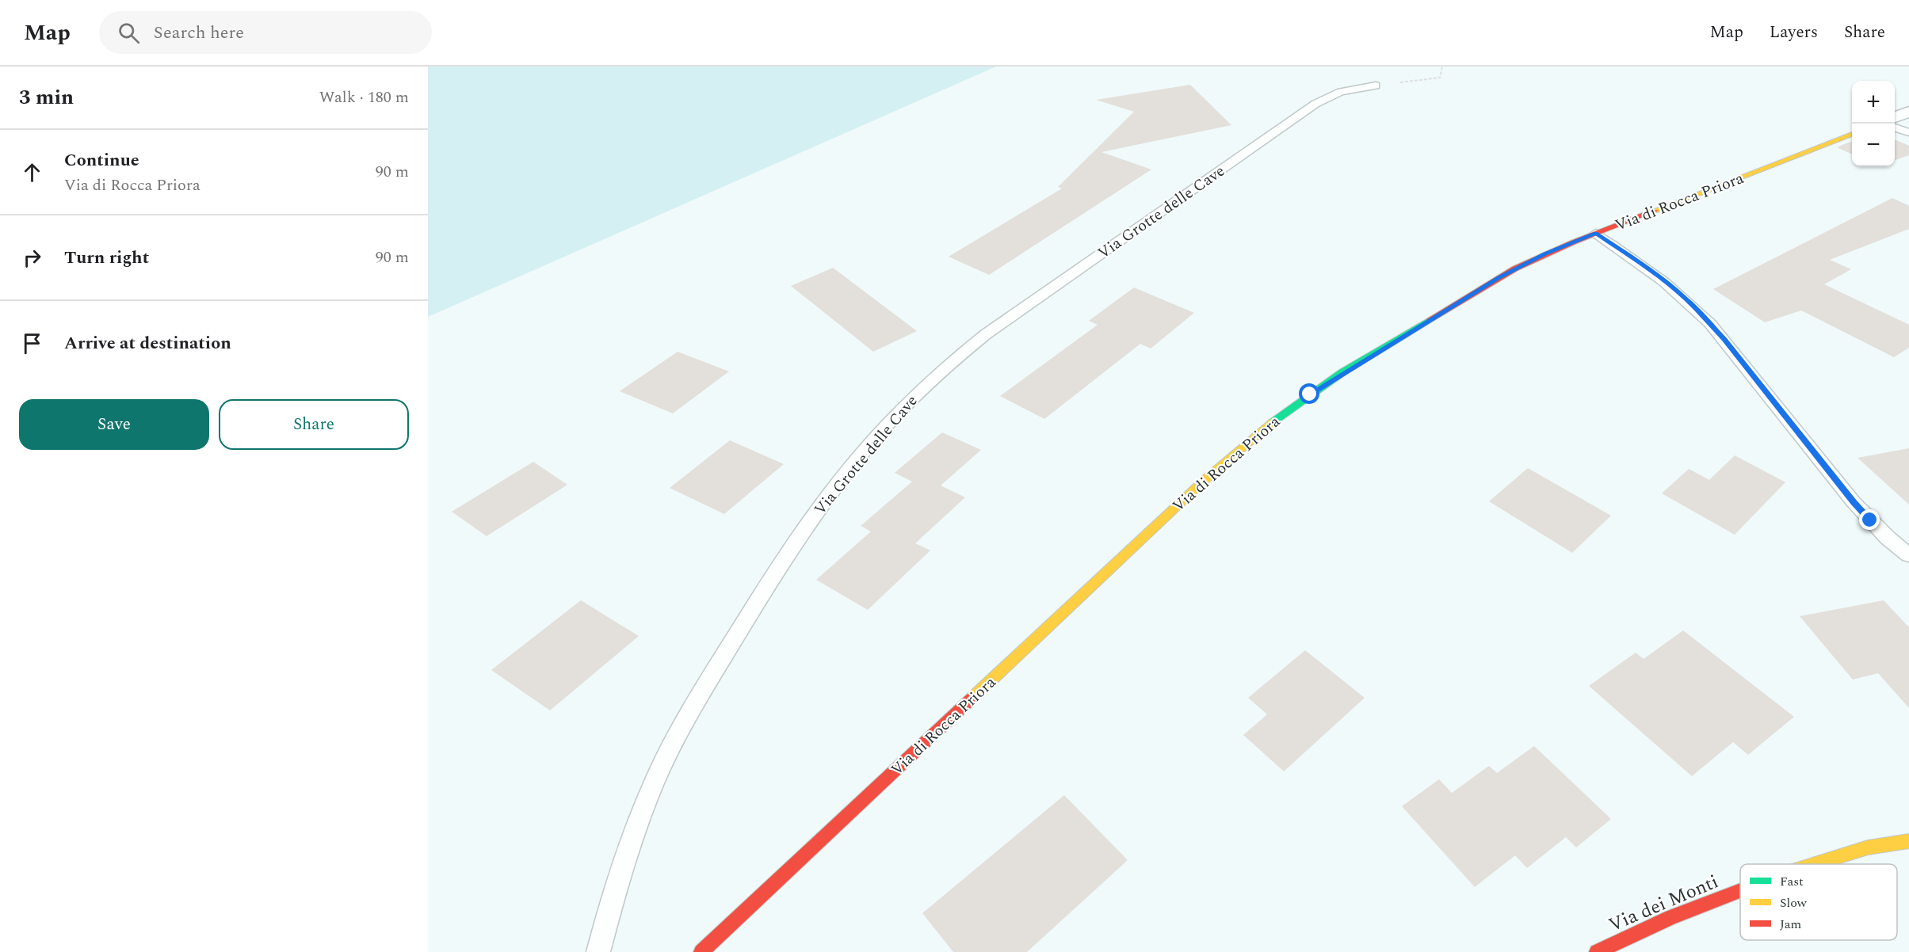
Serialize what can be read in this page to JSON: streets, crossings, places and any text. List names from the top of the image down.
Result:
{
  "streets": {
    "street": ["Via di Rocca Priora", "Via dei Monti"],
    "lane": ["Via Grotte delle Cave"]
  },
  "legend": ["Fast", "Slow", "Jam"],
  "page": {
    "header": "Map",
    "search": "Search here",
    "nav": ["Map", "Layers", "Share"],
    "heading": ["3 min", "Walk · 180 m"],
    "map_buttons": ["+", "−"],
    "list": [
      ["Continue", "Via di Rocca Priora", "90 m"],
      ["Turn right", "90 m"],
      "Arrive at destination"
    ],
    "buttons": ["Save", "Share"]
  }
}
